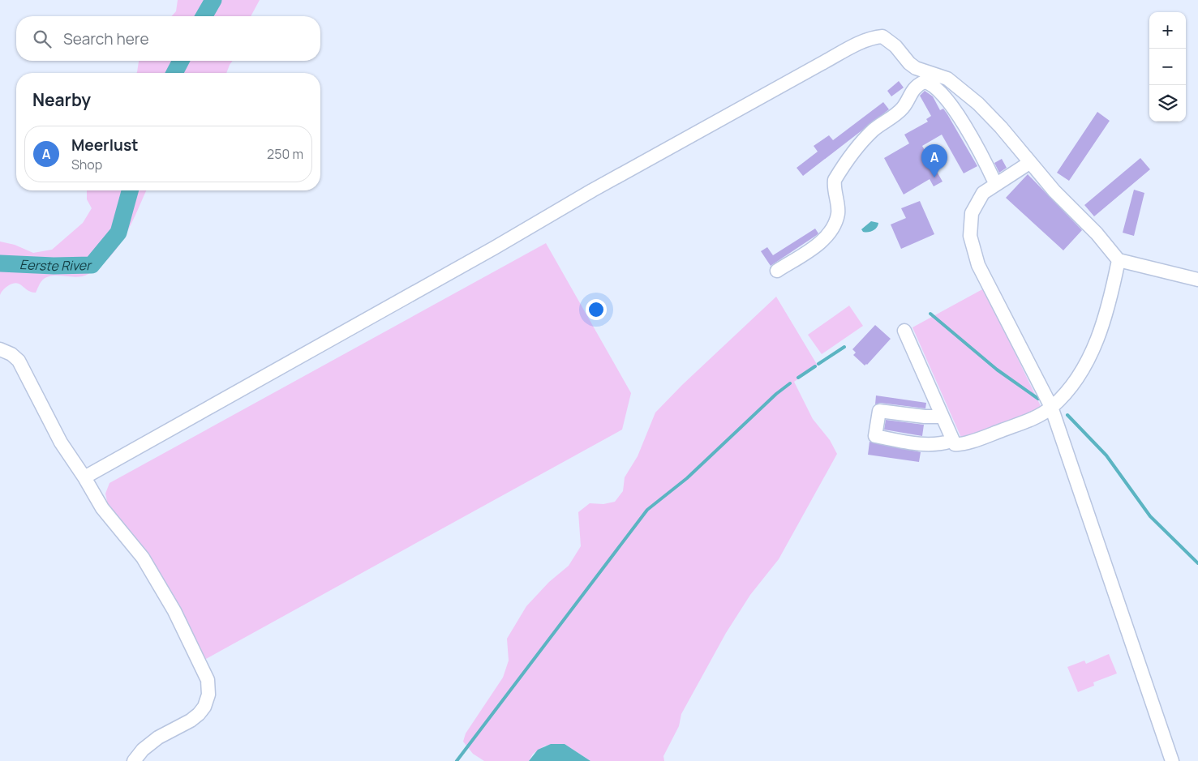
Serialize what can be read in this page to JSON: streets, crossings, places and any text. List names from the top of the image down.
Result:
{
  "water": ["Eerste River"],
  "page": {
    "map_buttons": ["+", "−"],
    "search": "Search here",
    "heading": "Nearby",
    "list": [
      {
        "mark": "A",
        "name": "Meerlust",
        "note": "Shop",
        "value": "250 m"
      }
    ],
    "pins": "A"
  }
}
